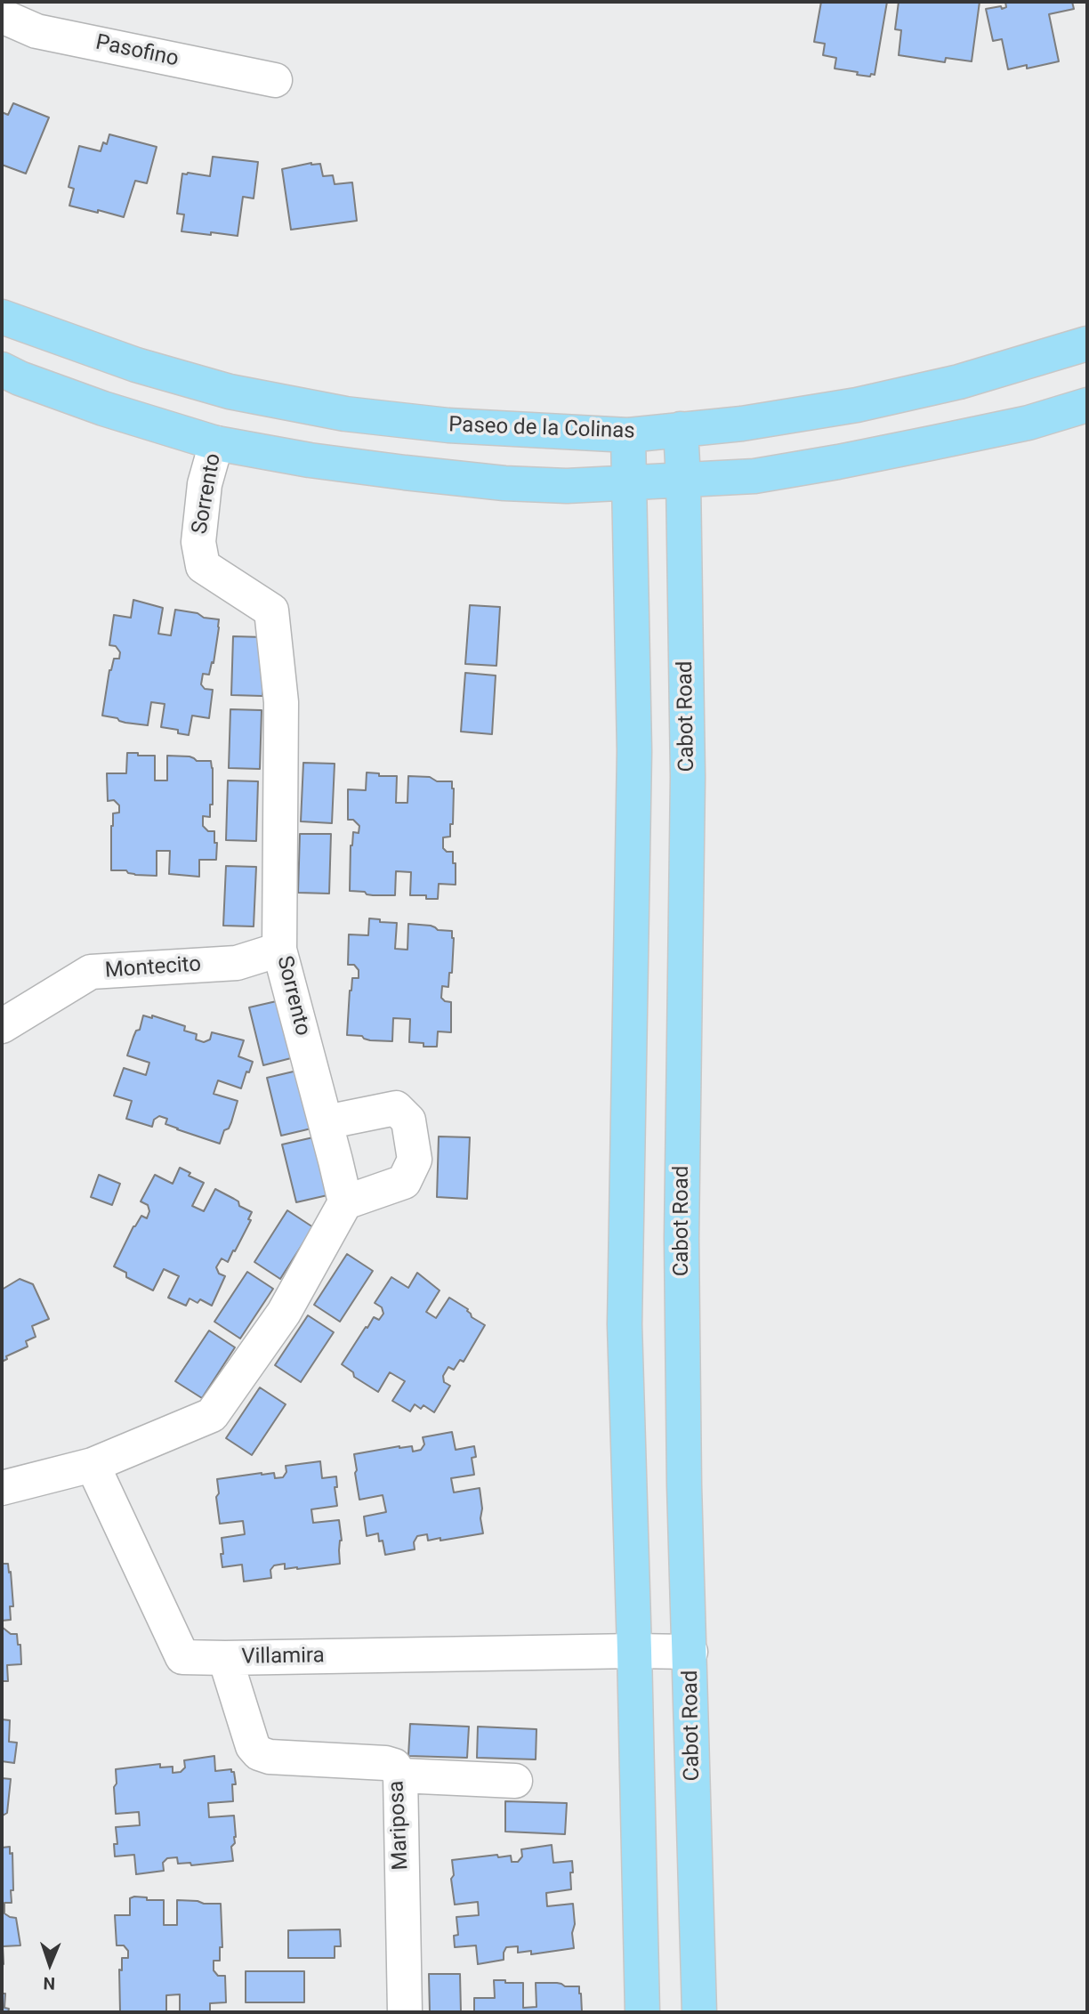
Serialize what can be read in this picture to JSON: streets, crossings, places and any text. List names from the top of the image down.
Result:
{
  "streets": {
    "main road": ["Paseo de la Colinas", "Cabot Road"],
    "street": [
      "Pasofino",
      "Sorrento",
      "Montecito",
      "Villamira",
      "Mariposa"
    ]
  },
  "crossings": [
    ["Paseo de la Colinas", "Cabot Road"],
    ["Sorrento", "Montecito"],
    ["Cabot Road", "Villamira"],
    ["Villamira", "Mariposa"]
  ],
  "north": "bottom"
}
